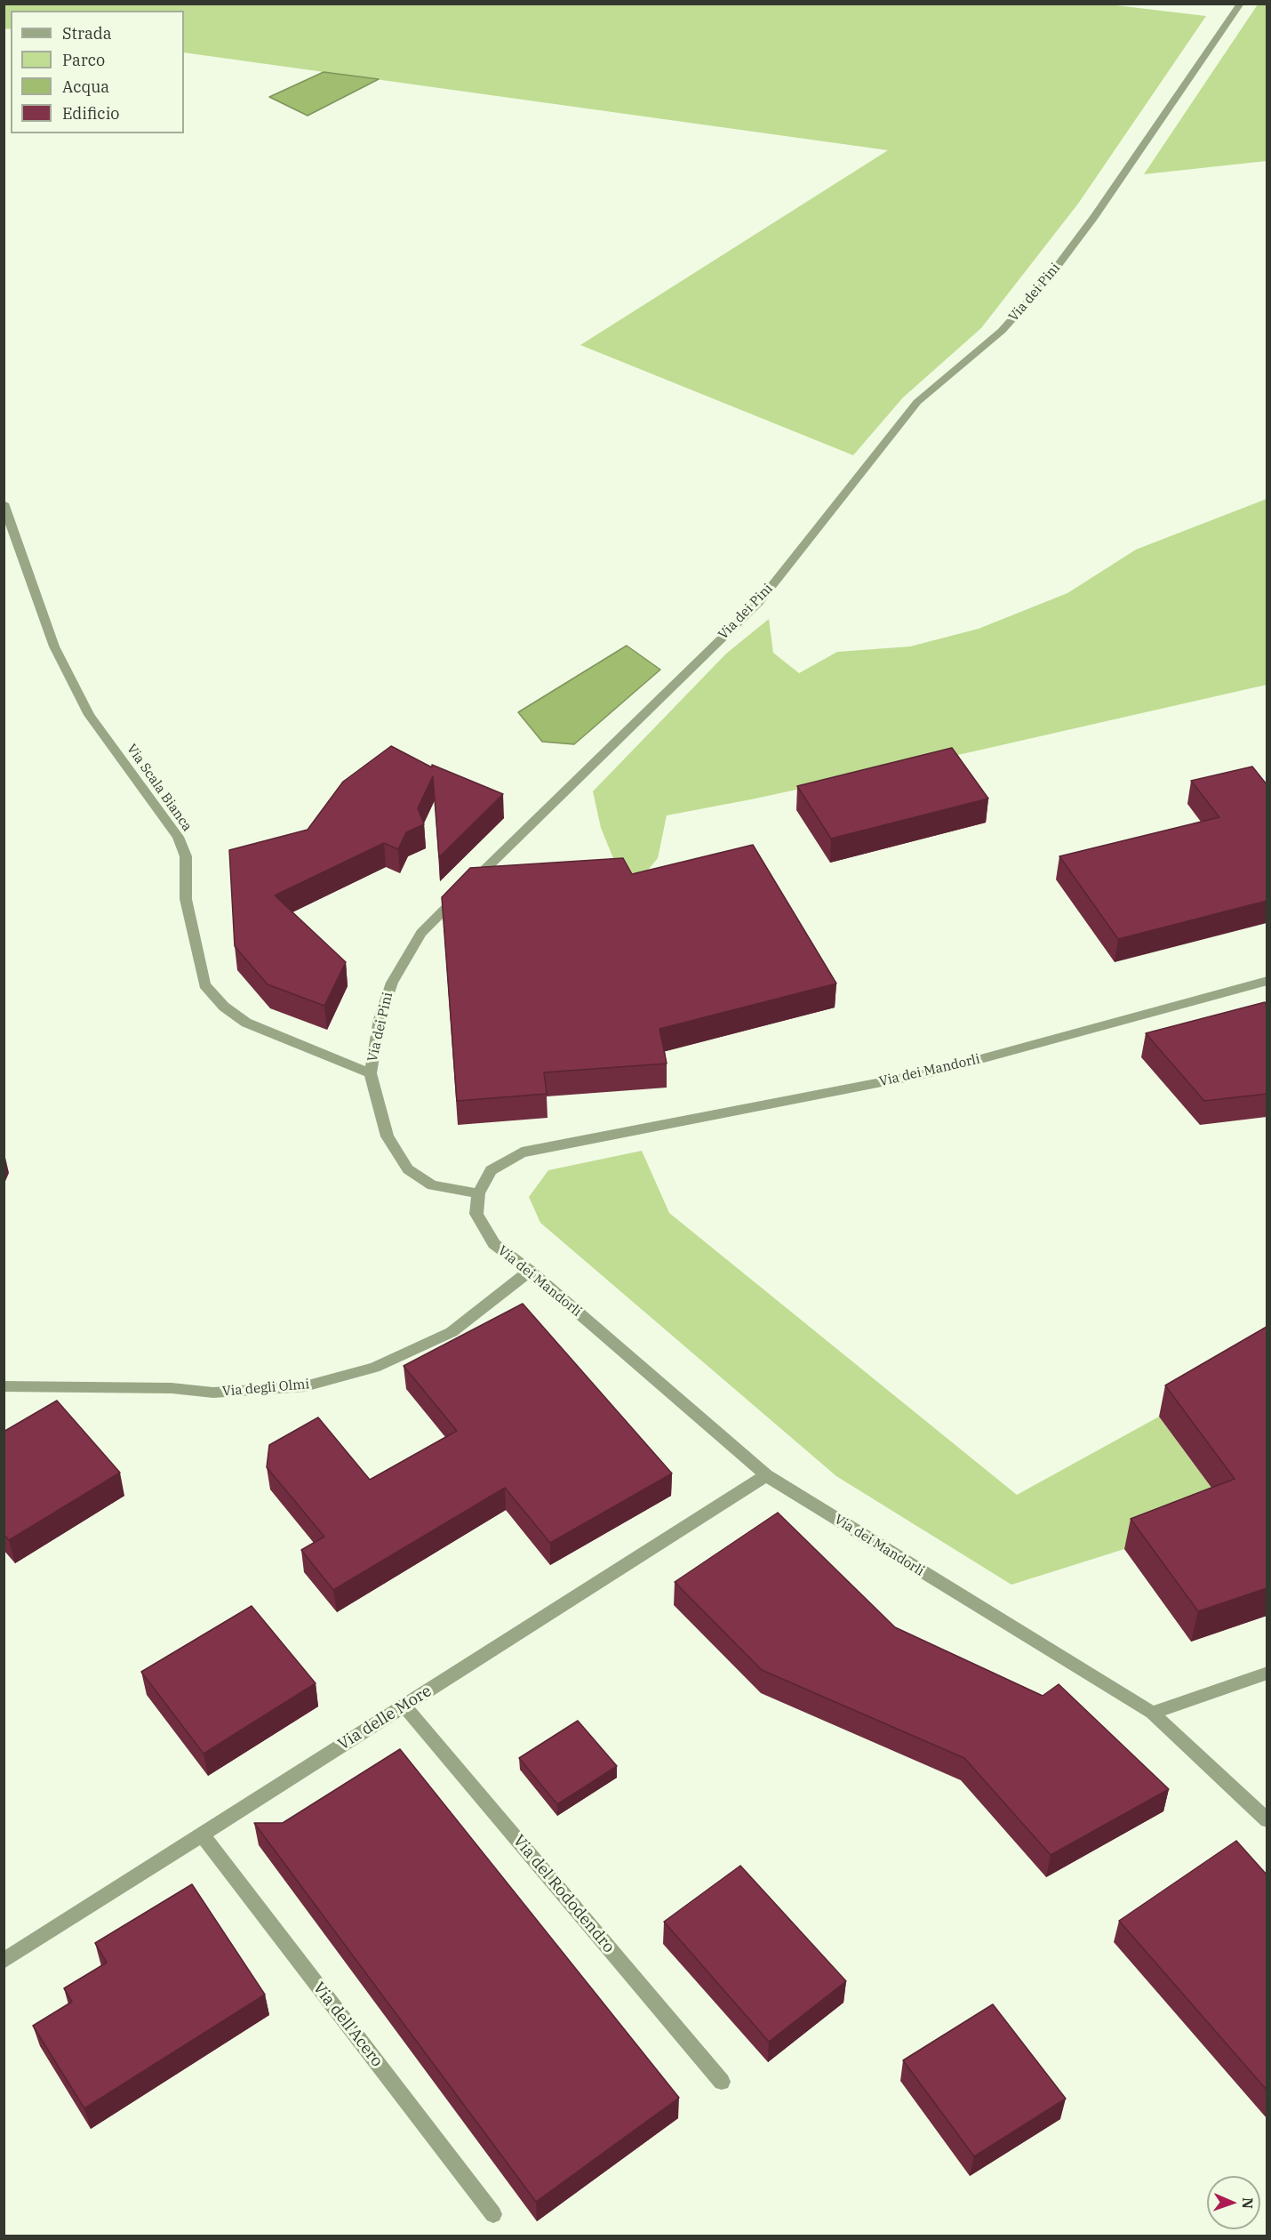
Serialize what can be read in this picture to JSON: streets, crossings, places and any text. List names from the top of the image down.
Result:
{
  "streets": {
    "street": [
      "Via dei Pini",
      "Via Scala Bianca",
      "Via dei Mandorli",
      "Via degli Olmi",
      "Via delle More",
      "Via del Rododendro",
      "Via dell'Acero"
    ]
  },
  "crossings": [
    ["Via dei Pini", "Via Scala Bianca"],
    ["Via dei Pini", "Via dei Mandorli"],
    ["Via dei Mandorli", "Via degli Olmi"],
    ["Via dei Mandorli", "Via delle More"],
    ["Via delle More", "Via del Rododendro"],
    ["Via delle More", "Via dell'Acero"]
  ],
  "legend": [
    "Strada",
    "Parco",
    "Acqua",
    "Edificio"
  ],
  "north": "right"
}
